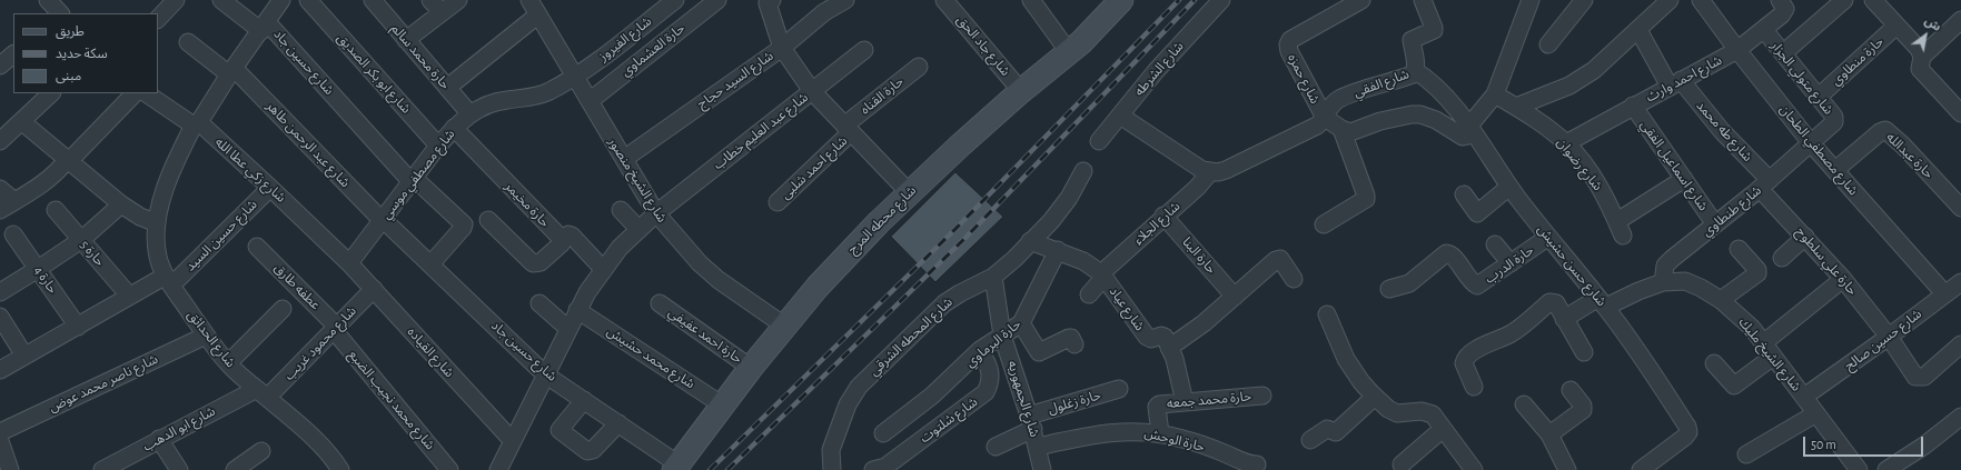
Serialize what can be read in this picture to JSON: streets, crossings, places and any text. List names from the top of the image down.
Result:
{
  "streets": {
    "main road": ["شارع محطه المرج"],
    "street": [
      "شارع الفيروز",
      "شارع جاد الحق",
      "حارة العشماوي",
      "حارة محمد سالم",
      "حارة منطاوي",
      "شارع حسين جاد",
      "شارع الشرطه",
      "شارع ابو بكر الصديق",
      "شارع متولي الجزار",
      "شارع حمزه",
      "شارع احمد وارث",
      "شارع السيد حجاج",
      "شارع الفقي",
      "حارة القناه",
      "شارع عبد العليم خطاب",
      "شارع طه محمد",
      "شارع عبد الرحمن طاهر",
      "شارع مصطفي الطحان",
      "حارة عبدالله",
      "شارع رضوان",
      "شارع اسماعيل الفقي",
      "شارع احمد شلبى",
      "شارع زكي عطا الله",
      "شارع مصطفي موسي",
      "شارع الشيخ منصور",
      "حارة مخيمر",
      "شارع طنطاوي",
      "شارع الجلاء",
      "شارع حسين السيد",
      "حارة 5",
      "حارة البنا",
      "حارة علي سلطوح",
      "حارة الدرب",
      "شارع حسن حشيش",
      "حارة 4",
      "عطفه طارق",
      "شارع عياد",
      "حارة احمد عفيفي",
      "شارع المحطه الشرقي",
      "شارع الحدائق",
      "شارع حسين صالح",
      "شارع محمود غريب",
      "حارة البرماوي",
      "شارع القياده",
      "شارع الشيخ مليك",
      "شارع محمد حشيش",
      "شارع ناصر محمد عوض",
      "شارع الجمهوريه",
      "شارع محمد نجيب الضبع",
      "حارة محمد جمعه",
      "حارة زغلول",
      "شارع شلتوت",
      "شارع ابو الدهب",
      "حارة الوحش"
    ]
  },
  "crossings": [
    ["شارع الفيروز", "شارع مصطفي موسي"],
    ["شارع الفيروز", "شارع الشيخ منصور"],
    ["شارع جاد الحق", "شارع محطه المرج"],
    ["حارة العشماوي", "شارع الشيخ منصور"],
    ["حارة محمد سالم", "شارع مصطفي موسي"],
    ["حارة منطاوي", "شارع متولي الجزار"],
    ["شارع حسين جاد", "شارع عبد العليم خطاب"],
    ["شارع حسين جاد", "شارع عبد الرحمن طاهر"],
    ["شارع حسين جاد", "شارع مصطفي موسي"],
    ["شارع حسين جاد", "شارع محطه المرج"],
    ["شارع حسين جاد", "شارع الحدائق"],
    ["شارع ابو بكر الصديق", "شارع مصطفي موسي"],
    ["شارع متولي الجزار", "شارع احمد وارث"],
    ["شارع متولي الجزار", "شارع مصطفي الطحان"],
    ["شارع متولي الجزار", "شارع طنطاوي"],
    ["شارع حمزه", "شارع الفقي"],
    ["شارع احمد وارث", "شارع طه محمد"],
    ["شارع احمد وارث", "شارع مصطفي الطحان"],
    ["شارع احمد وارث", "شارع رضوان"],
    ["شارع احمد وارث", "شارع اسماعيل الفقي"],
    ["شارع السيد حجاج", "شارع الشيخ منصور"],
    ["شارع الفقي", "شارع حسن حشيش"],
    ["حارة القناه", "شارع احمد شلبى"],
    ["شارع عبد العليم خطاب", "شارع الشيخ منصور"],
    ["شارع عبد العليم خطاب", "حارة مخيمر"],
    ["شارع عبد العليم خطاب", "شارع القياده"],
    ["شارع عبد العليم خطاب", "شارع محمد حشيش"],
    ["شارع طه محمد", "شارع طنطاوي"],
    ["شارع طه محمد", "حارة علي سلطوح"],
    ["شارع عبد الرحمن طاهر", "شارع مصطفي موسي"],
    ["شارع عبد الرحمن طاهر", "شارع الحدائق"],
    ["شارع مصطفي الطحان", "حارة عبدالله"],
    ["شارع مصطفي الطحان", "شارع طنطاوي"],
    ["شارع مصطفي الطحان", "شارع حسين صالح"],
    ["شارع رضوان", "شارع اسماعيل الفقي"],
    ["شارع اسماعيل الفقي", "شارع طنطاوي"],
    ["شارع زكي عطا الله", "شارع مصطفي موسي"],
    ["شارع زكي عطا الله", "شارع حسين السيد"],
    ["شارع زكي عطا الله", "شارع الحدائق"],
    ["شارع زكي عطا الله", "شارع القياده"],
    ["شارع مصطفي موسي", "شارع الشيخ منصور"],
    ["شارع مصطفي موسي", "حارة مخيمر"],
    ["شارع مصطفي موسي", "شارع القياده"],
    ["شارع الشيخ منصور", "شارع محطه المرج"],
    ["شارع طنطاوي", "حارة علي سلطوح"],
    ["شارع طنطاوي", "شارع الشيخ مليك"],
    ["شارع محطه المرج", "حارة احمد عفيفي"],
    ["شارع محطه المرج", "شارع محمد حشيش"],
    ["شارع الجلاء", "حارة البنا"],
    ["شارع الجلاء", "شارع عياد"],
    ["شارع حسين السيد", "حارة 5"],
    ["شارع حسين السيد", "حارة 4"],
    ["شارع حسين السيد", "شارع الحدائق"],
    ["حارة علي سلطوح", "شارع حسين صالح"],
    ["حارة الدرب", "شارع حسن حشيش"],
    ["شارع حسن حشيش", "شارع الشيخ مليك"],
    ["عطفه طارق", "شارع محمود غريب"],
    ["عطفه طارق", "شارع محمد نجيب الضبع"],
    ["شارع عياد", "شارع المحطه الشرقي"],
    ["شارع عياد", "حارة البرماوي"],
    ["شارع المحطه الشرقي", "شارع الجمهوريه"],
    ["شارع الحدائق", "شارع محمود غريب"],
    ["شارع الحدائق", "شارع ناصر محمد عوض"],
    ["شارع الحدائق", "شارع ابو الدهب"],
    ["شارع حسين صالح", "شارع الشيخ مليك"],
    ["شارع محمود غريب", "شارع القياده"],
    ["شارع محمود غريب", "شارع محمد نجيب الضبع"],
    ["شارع محمود غريب", "شارع ابو الدهب"],
    ["حارة البرماوي", "شارع الجمهوريه"],
    ["حارة البرماوي", "شارع شلتوت"],
    ["شارع الجمهوريه", "حارة زغلول"],
    ["شارع الجمهوريه", "حارة الوحش"],
    ["حارة محمد جمعه", "حارة الوحش"]
  ],
  "legend": ["طريق", "سكة حديد", "مبنى"],
  "scale_bar": "50 m",
  "north": "top right"
}
